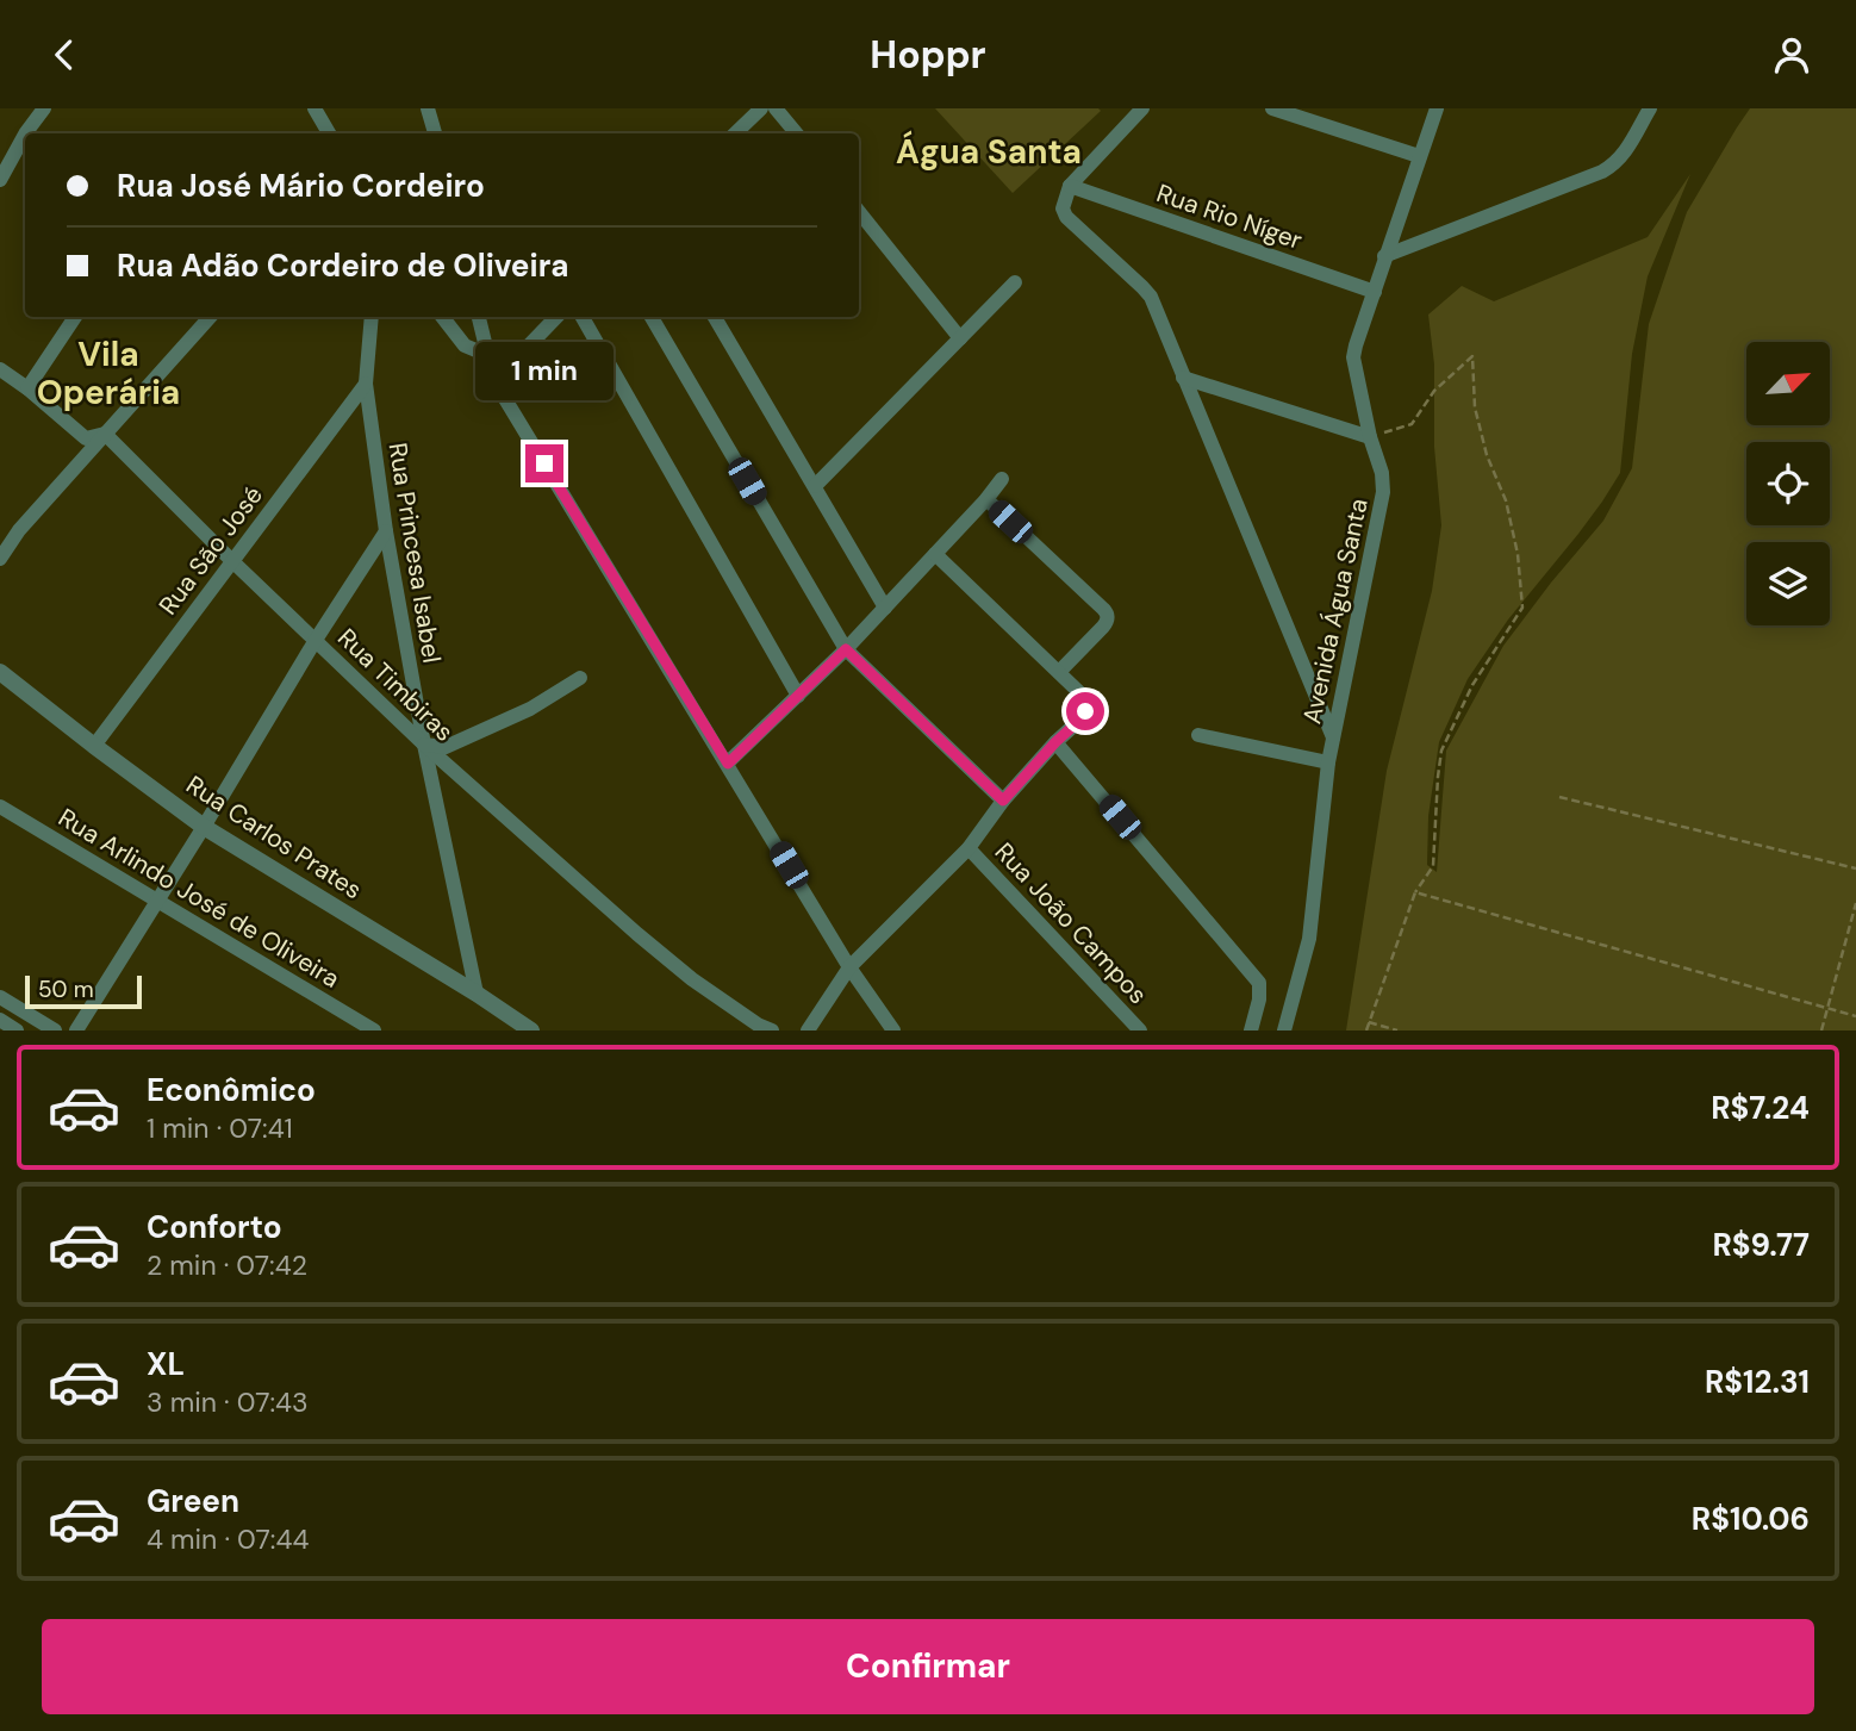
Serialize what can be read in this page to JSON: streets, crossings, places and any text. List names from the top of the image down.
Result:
{
  "streets": {
    "street": [
      "Rua Rio Níger",
      "Rua São José",
      "Rua Princesa Isabel",
      "Avenida Água Santa",
      "Rua Timbiras",
      "Rua Carlos Prates",
      "Rua Arlindo José de Oliveira",
      "Rua João Campos"
    ]
  },
  "crossings": [
    ["Rua Rio Níger", "Avenida Água Santa"],
    ["Rua São José", "Rua Princesa Isabel"],
    ["Rua São José", "Rua Timbiras"],
    ["Rua São José", "Rua Carlos Prates"],
    ["Rua Princesa Isabel", "Rua Timbiras"],
    ["Rua Princesa Isabel", "Rua Carlos Prates"]
  ],
  "districts": ["Água Santa", "Vila Operária"],
  "scale_bar": "50 m",
  "north": "top right",
  "page": {
    "header": "Hoppr",
    "banner": ["Rua José Mário Cordeiro", "Rua Adão Cordeiro de Oliveira"],
    "bubble": "1 min",
    "scale": "50 m",
    "list": [
      {
        "name": "Econômico",
        "note": "1 min · 07:41",
        "value": "R$7.24"
      },
      {
        "name": "Conforto",
        "note": "2 min · 07:42",
        "value": "R$9.77"
      },
      {
        "name": "XL",
        "note": "3 min · 07:43",
        "value": "R$12.31"
      },
      {
        "name": "Green",
        "note": "4 min · 07:44",
        "value": "R$10.06"
      }
    ],
    "buttons": "Confirmar"
  }
}
